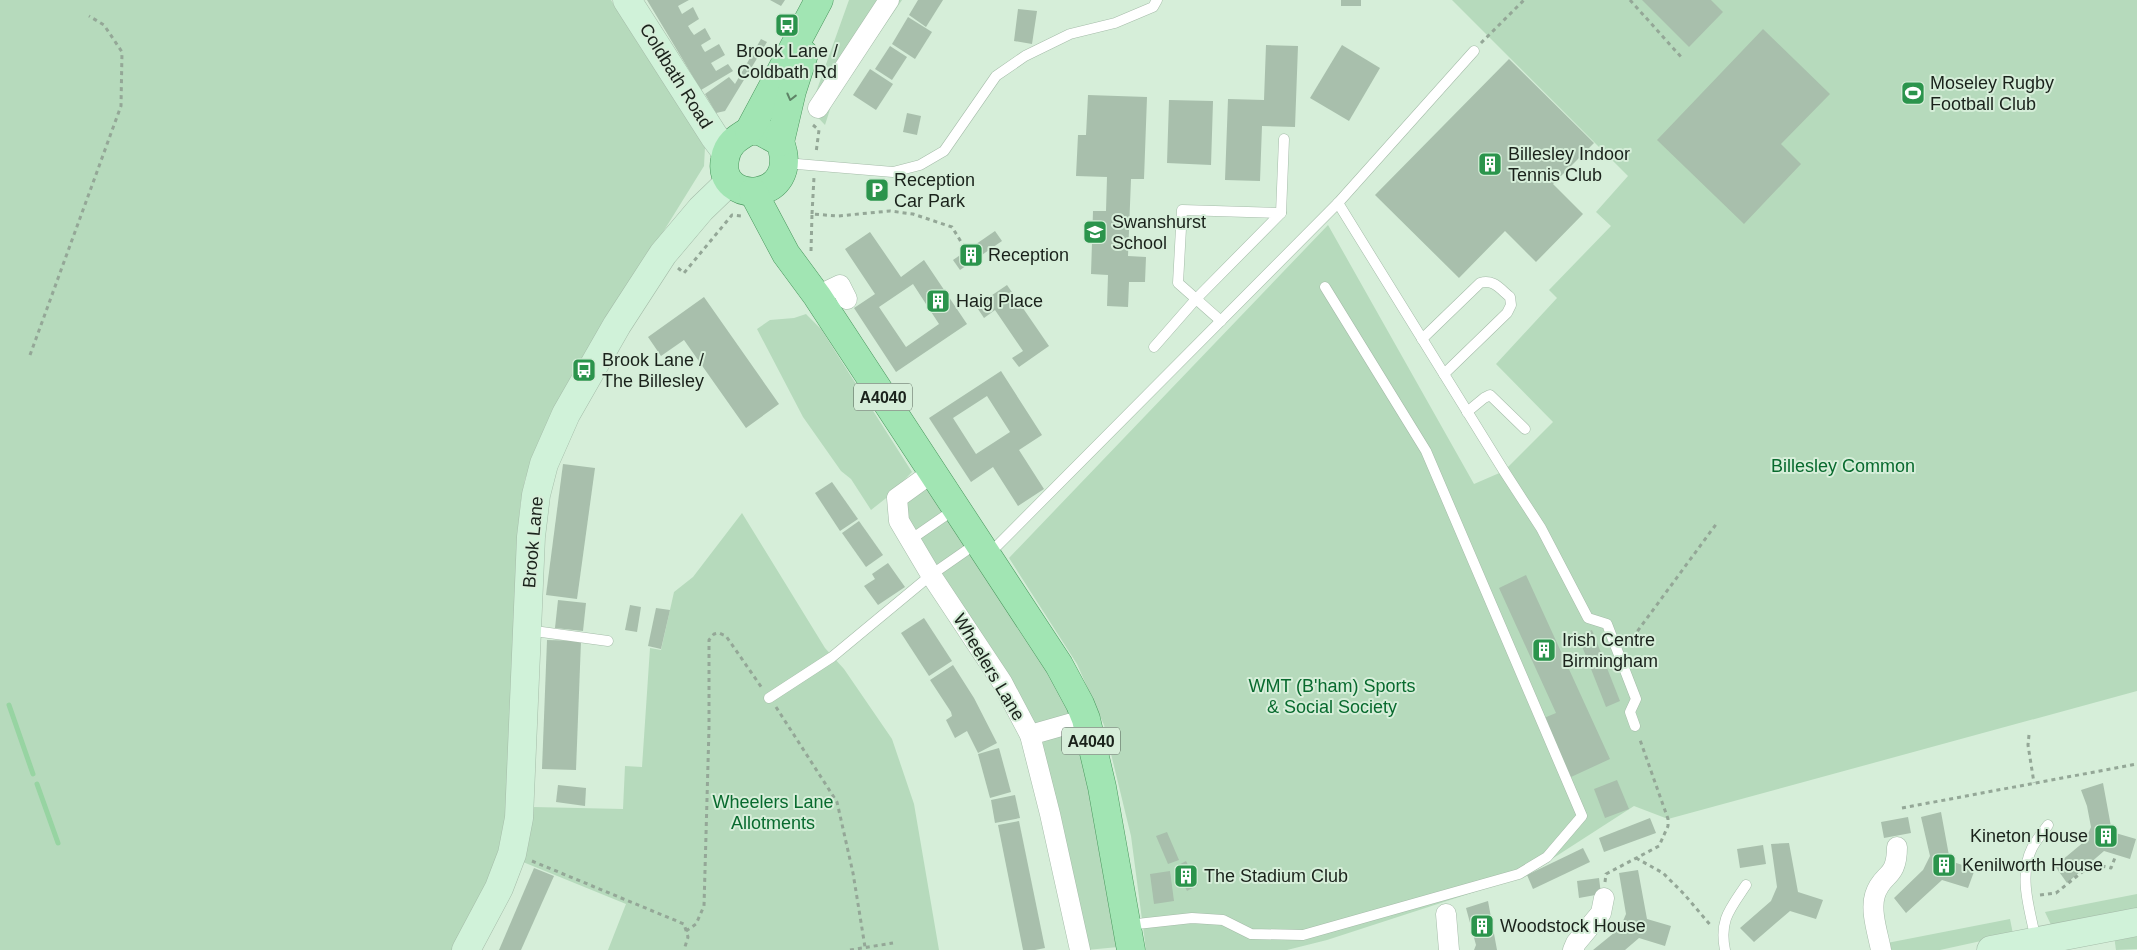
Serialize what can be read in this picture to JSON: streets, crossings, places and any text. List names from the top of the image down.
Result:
{
  "streets": {
    "main road": ["Coldbath Road", "A4040", "Brook Lane"],
    "street": ["Wheelers Lane"]
  },
  "crossings": [
    ["Coldbath Road", "A4040"],
    ["Coldbath Road", "Brook Lane"],
    ["A4040", "Brook Lane"],
    ["A4040", "Wheelers Lane"]
  ],
  "parks": ["Billesley Common", "WMT (B'ham) Sports & Social Society", "Wheelers Lane Allotments"],
  "places": {
    "bus stop": ["Brook Lane / Coldbath Rd", "Brook Lane / The Billesley"],
    "sports": ["Moseley Rugby Football Club"],
    "building": [
      "Billesley Indoor Tennis Club",
      "Reception",
      "Haig Place",
      "Irish Centre Birmingham",
      "Kineton House",
      "Kenilworth House",
      "The Stadium Club",
      "Woodstock House"
    ],
    "parking": ["Reception Car Park"],
    "school or university": ["Swanshurst School"]
  }
}
